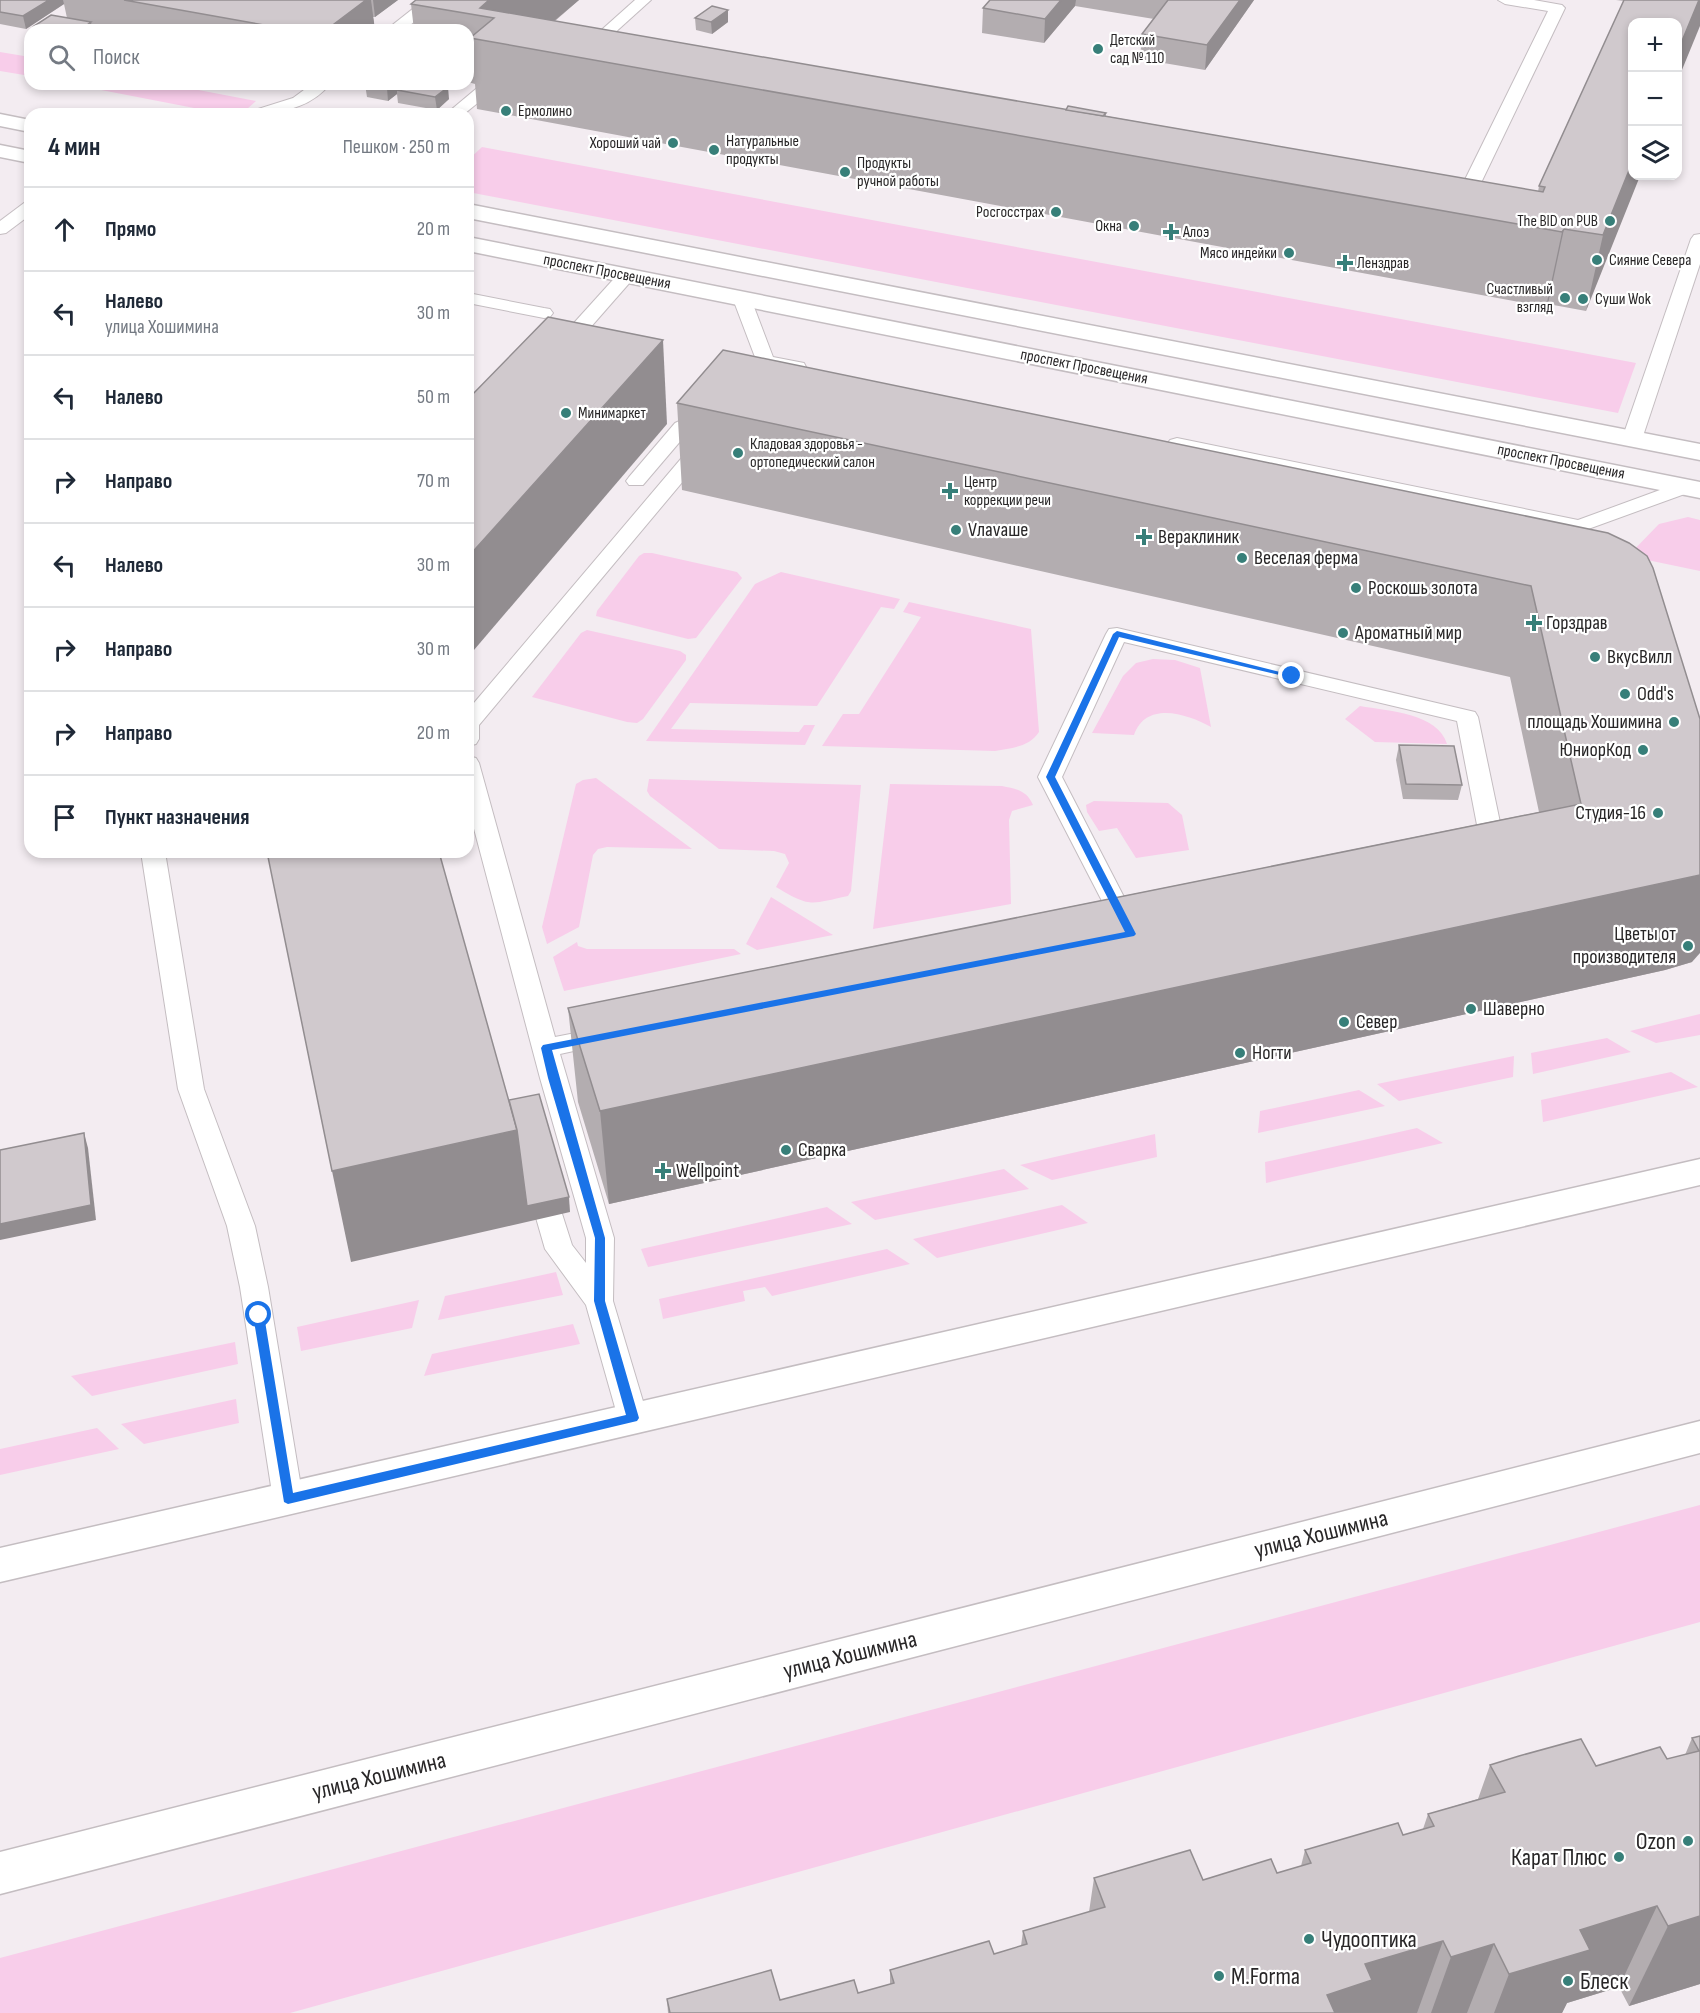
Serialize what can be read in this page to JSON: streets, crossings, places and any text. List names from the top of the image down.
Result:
{
  "streets": {
    "main road": ["проспект Просвещения", "улица Хошимина"]
  },
  "places": {
    "other": [
      "Детский сад № 110",
      "Ермолино",
      "Хороший чай",
      "Натуральные продукты",
      "Продукты ручной работы",
      "Росгосстрах",
      "The BID on PUB",
      "Окна",
      "Мясо индейки",
      "Сияние Севера",
      "Счастливый взгляд",
      "Суши Wok",
      "Минимаркет",
      "Кладовая здоровья - ортопедический салон",
      "Vлаvаше",
      "Веселая ферма",
      "Роскошь золота",
      "Ароматный мир",
      "ВкусВилл",
      "Odd's",
      "площадь Хошимина",
      "ЮниорКод",
      "Студия-16",
      "Цветы от производителя",
      "Шаверно",
      "Север",
      "Ногти",
      "Сварка",
      "Ozon",
      "Карат Плюс",
      "Чудооптика",
      "M.Forma",
      "Блеск"
    ],
    "health": [
      "Алоэ",
      "Ленздрав",
      "Центр коррекции речи",
      "Вераклиник",
      "Горздрав",
      "Wellpoint"
    ]
  },
  "page": {
    "map_buttons": ["+", "−"],
    "search": "Поиск",
    "heading": ["4 мин", "Пешком · 250 m"],
    "list": [
      ["Прямо", "20 m"],
      ["Налево", "улица Хошимина", "30 m"],
      ["Налево", "50 m"],
      ["Направо", "70 m"],
      ["Налево", "30 m"],
      ["Направо", "30 m"],
      ["Направо", "20 m"],
      "Пункт назначения"
    ]
  }
}
